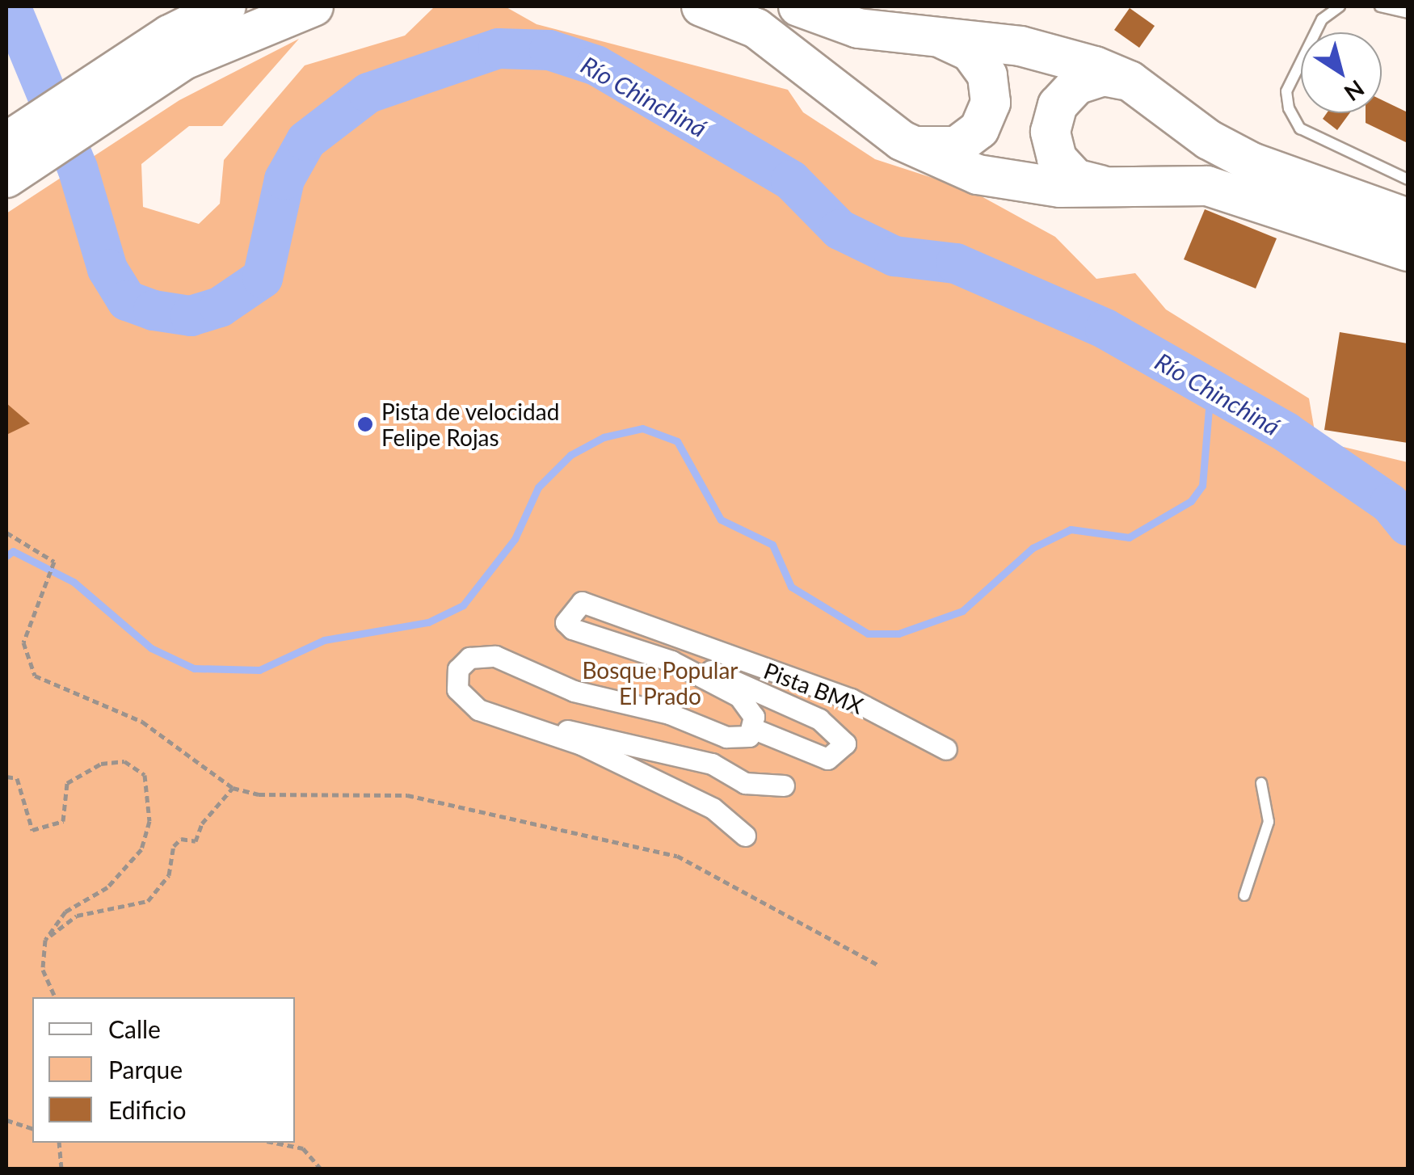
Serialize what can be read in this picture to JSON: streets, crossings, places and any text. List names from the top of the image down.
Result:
{
  "streets": {
    "street": ["Pista BMX"]
  },
  "water": ["Río Chinchiná"],
  "parks": ["Bosque Popular El Prado"],
  "places": ["Pista de velocidad Felipe Rojas"],
  "legend": ["Calle", "Parque", "Edificio"],
  "north": "bottom right"
}
